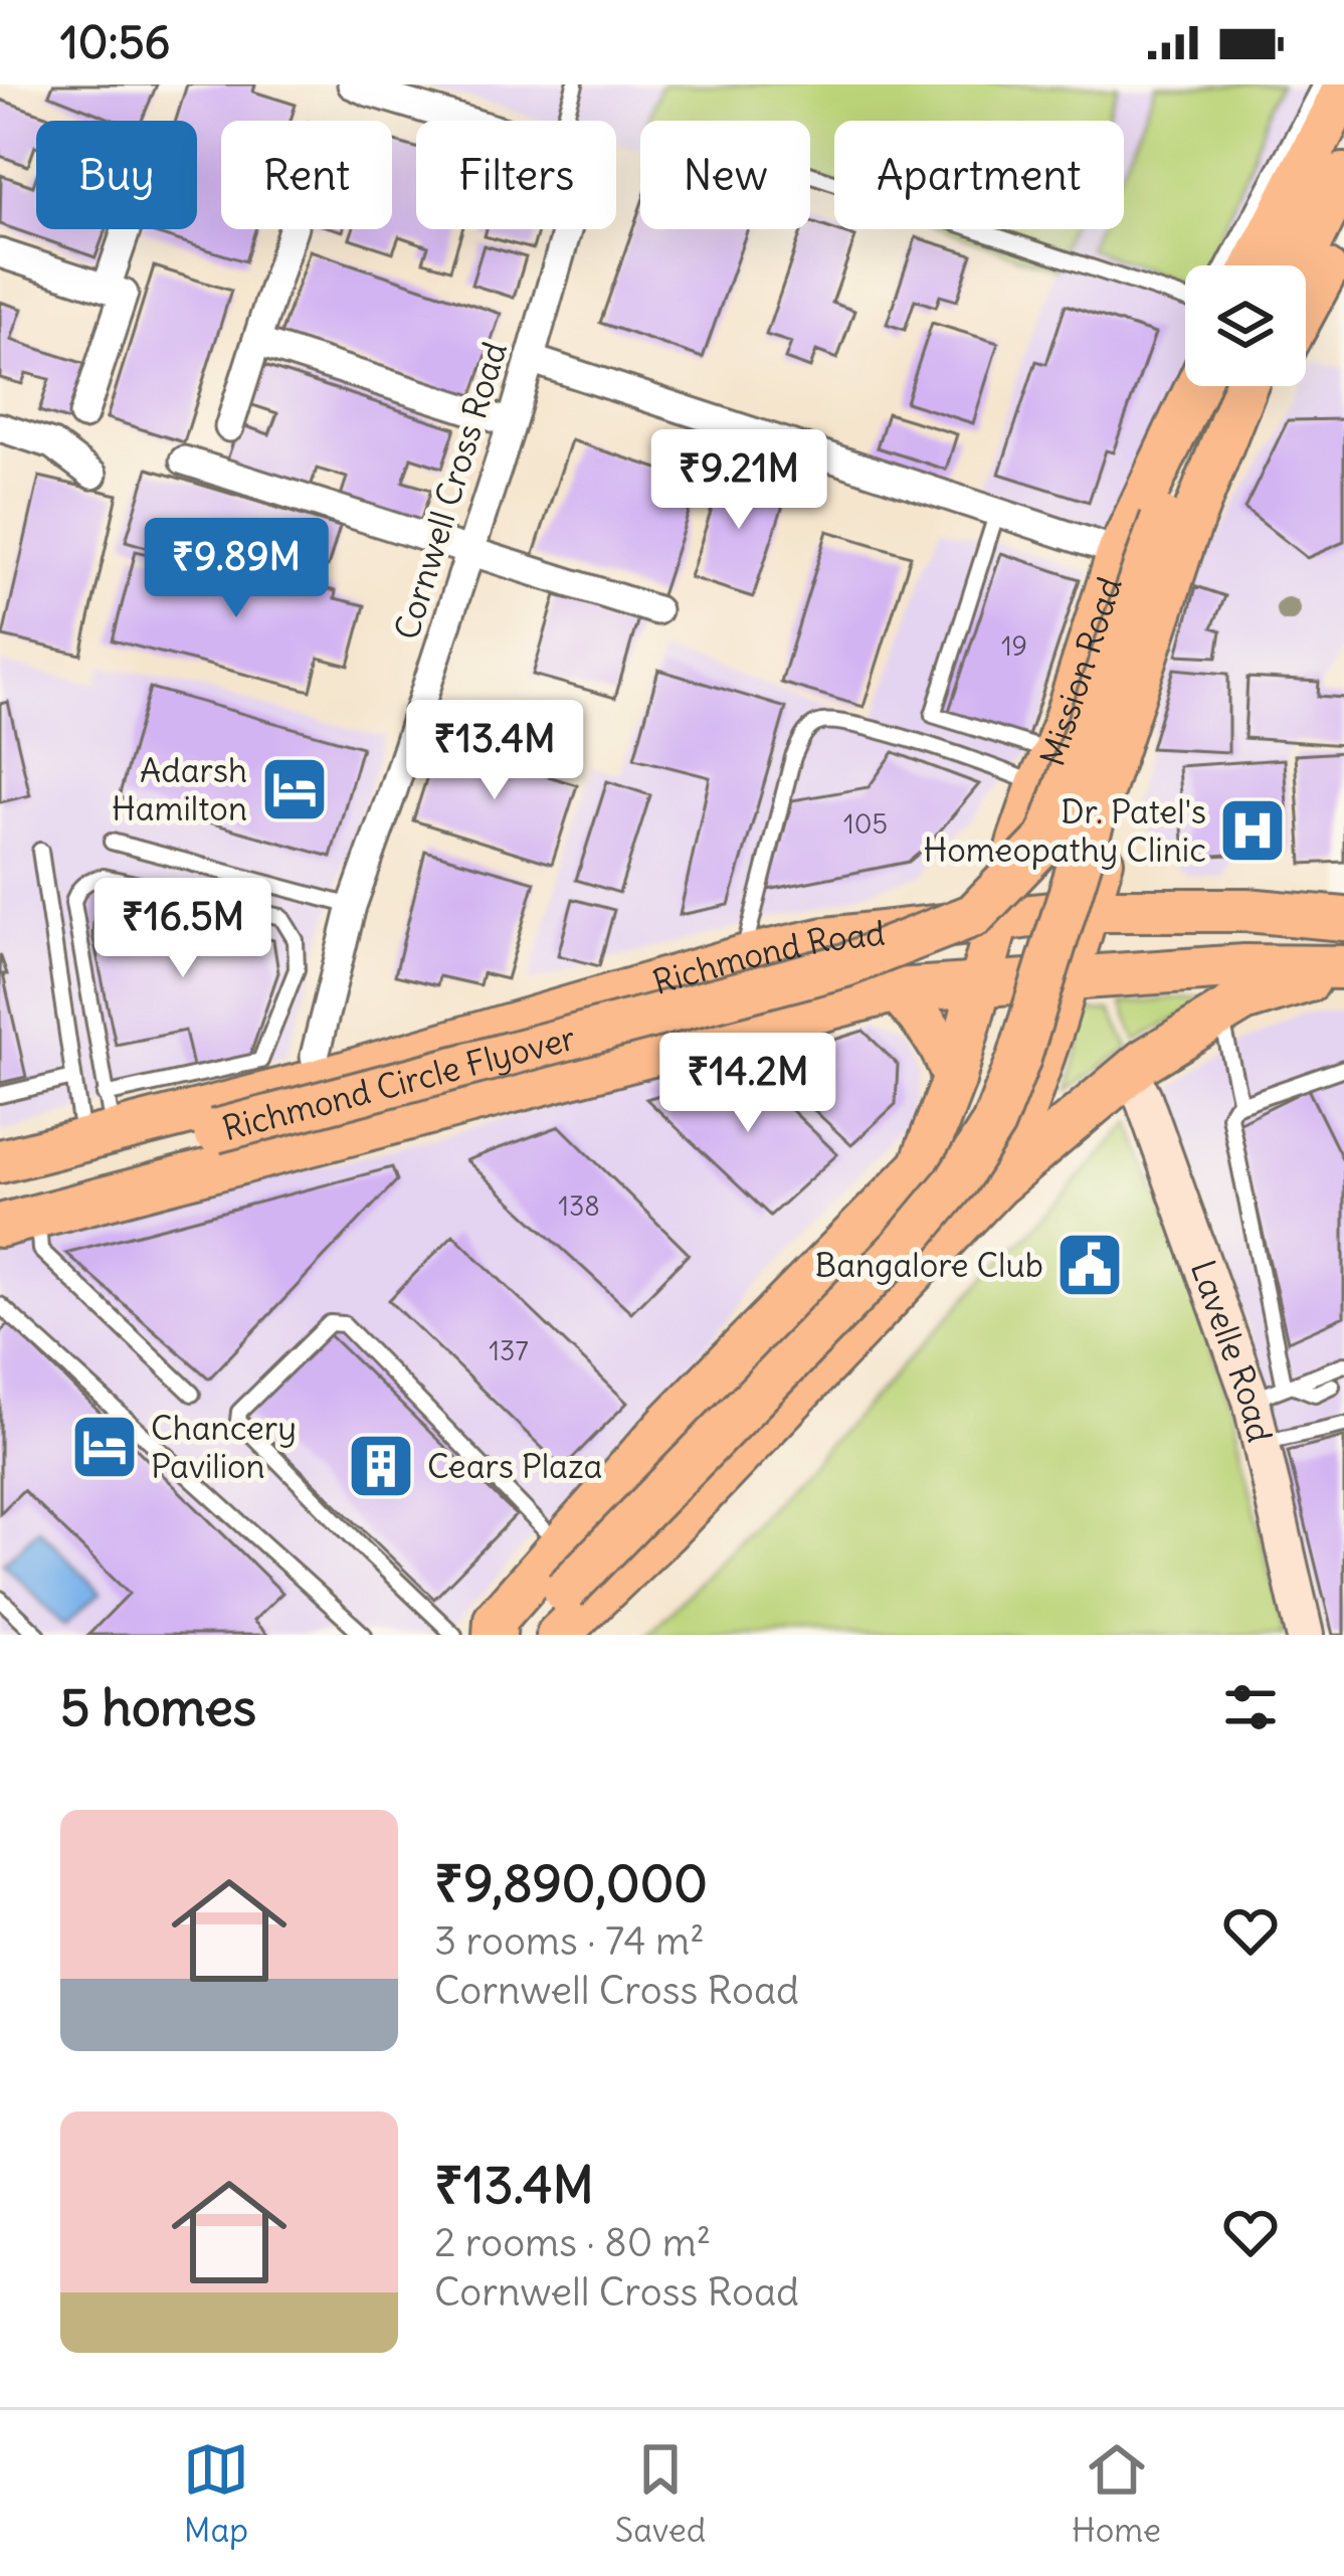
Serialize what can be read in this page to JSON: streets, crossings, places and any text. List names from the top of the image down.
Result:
{
  "streets": {
    "main road": ["Mission Road", "Richmond Road", "Richmond Circle Flyover"],
    "street": ["Cornwell Cross Road", "Lavelle Road"]
  },
  "crossings": [
    ["Cornwell Cross Road", "Richmond Road"],
    ["Mission Road", "Richmond Road"]
  ],
  "places": {
    "hotel": ["Adarsh Hamilton", "Chancery Pavilion"],
    "hospital": ["Dr. Patel's Homeopathy Clinic"],
    "public building": ["Bangalore Club"],
    "building": ["Cears Plaza"]
  },
  "house_numbers": [
    "19",
    "105",
    "138",
    "137"
  ],
  "page": {
    "status": "10:56",
    "chip": [
      "Buy",
      "Rent",
      "Filters",
      "New",
      "Apartment"
    ],
    "price": [
      "₹9.21M",
      "₹9.89M",
      "₹13.4M",
      "₹16.5M",
      "₹14.2M"
    ],
    "heading": "5 homes",
    "list": [
      {
        "name": "₹9,890,000",
        "note": "3 rooms · 74 m² · Cornwell Cross Road"
      },
      {
        "name": "₹13.4M",
        "note": "2 rooms · 80 m² · Cornwell Cross Road"
      }
    ],
    "tabs": ["Map", "Saved", "Home"]
  }
}
